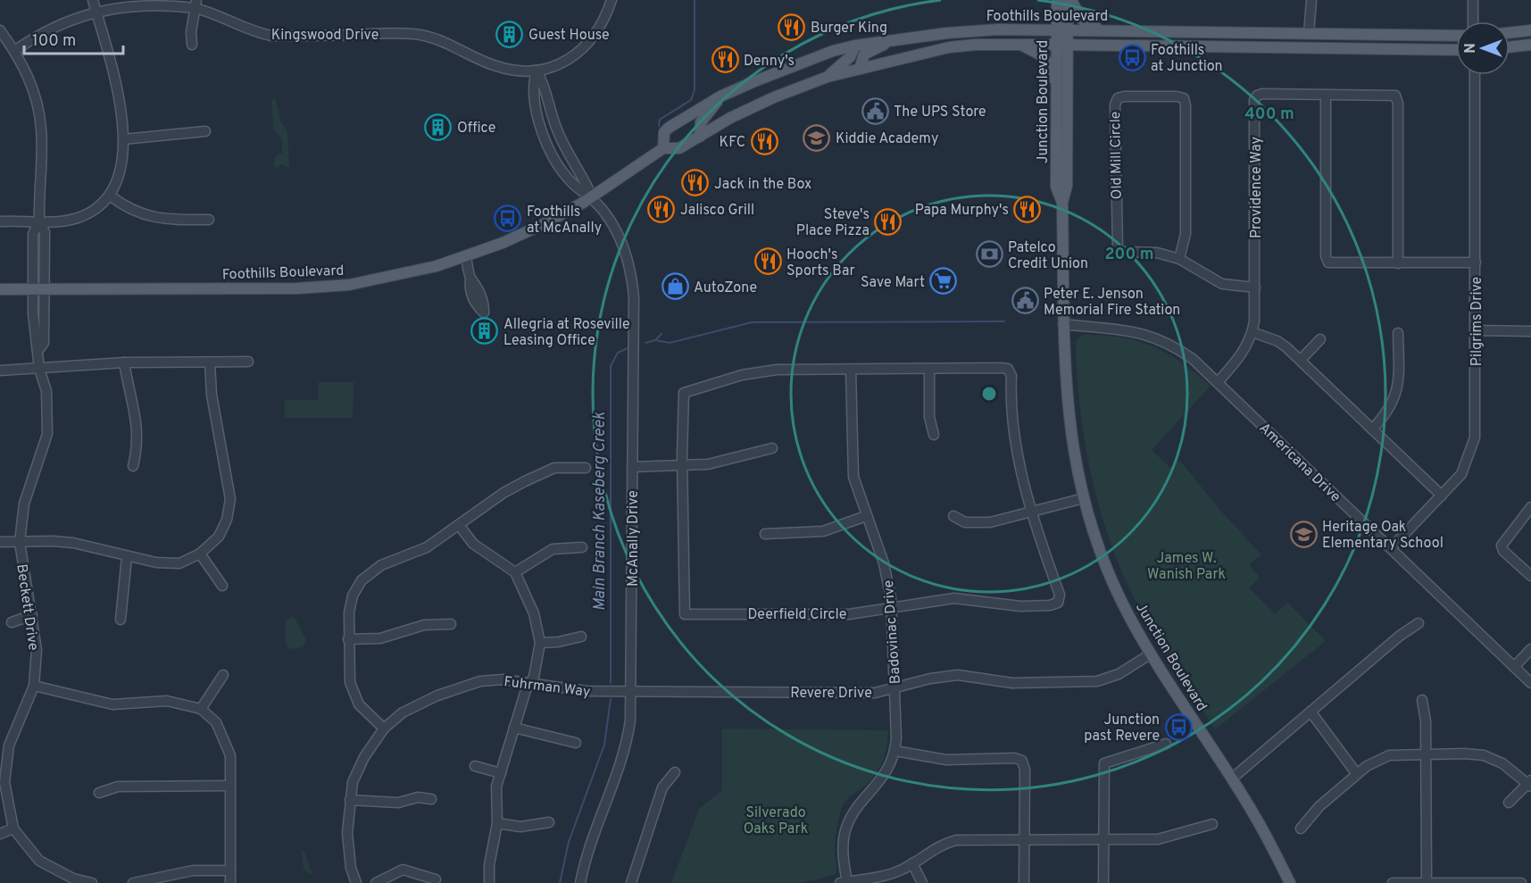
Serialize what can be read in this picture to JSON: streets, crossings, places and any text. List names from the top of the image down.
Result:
{
  "streets": {
    "main road": ["Foothills Boulevard", "Junction Boulevard"],
    "street": [
      "Kingswood Drive",
      "Old Mill Circle",
      "Providence Way",
      "Pilgrims Drive",
      "Americana Drive",
      "McAnally Drive",
      "Beckett Drive",
      "Deerfield Circle",
      "Badovinac Drive",
      "Fuhrman Way",
      "Revere Drive"
    ]
  },
  "crossings": [
    ["Foothills Boulevard", "Junction Boulevard"],
    ["Foothills Boulevard", "McAnally Drive"],
    ["Foothills Boulevard", "Beckett Drive"],
    ["Kingswood Drive", "McAnally Drive"],
    ["Junction Boulevard", "Americana Drive"],
    ["Junction Boulevard", "Revere Drive"],
    ["Old Mill Circle", "Providence Way"],
    ["Providence Way", "Americana Drive"],
    ["Pilgrims Drive", "Americana Drive"],
    ["McAnally Drive", "Fuhrman Way"],
    ["McAnally Drive", "Revere Drive"],
    ["Deerfield Circle", "Badovinac Drive"],
    ["Badovinac Drive", "Revere Drive"],
    ["Fuhrman Way", "Revere Drive"]
  ],
  "water": ["Main Branch Kaseberg Creek"],
  "parks": ["James W. Wanish Park", "Silverado Oaks Park"],
  "places": {
    "restaurant": [
      "Burger King",
      "Denny's",
      "KFC",
      "Jack in the Box",
      "Jalisco Grill",
      "Papa Murphy's",
      "Steve's Place Pizza",
      "Hooch's Sports Bar"
    ],
    "building": ["Guest House", "Office", "Allegria at Roseville Leasing Office"],
    "bus stop": ["Foothills at Junction", "Foothills at McAnally", "Junction past Revere"],
    "public building": ["The UPS Store", "Peter E. Jenson Memorial Fire Station"],
    "school or university": ["Kiddie Academy", "Heritage Oak Elementary School"],
    "bank": ["Patelco Credit Union"],
    "supermarket": ["Save Mart"],
    "shop": ["AutoZone"]
  },
  "scale_bar": "100 m",
  "north": "left",
  "rings": ["400 m", "200 m"]
}
